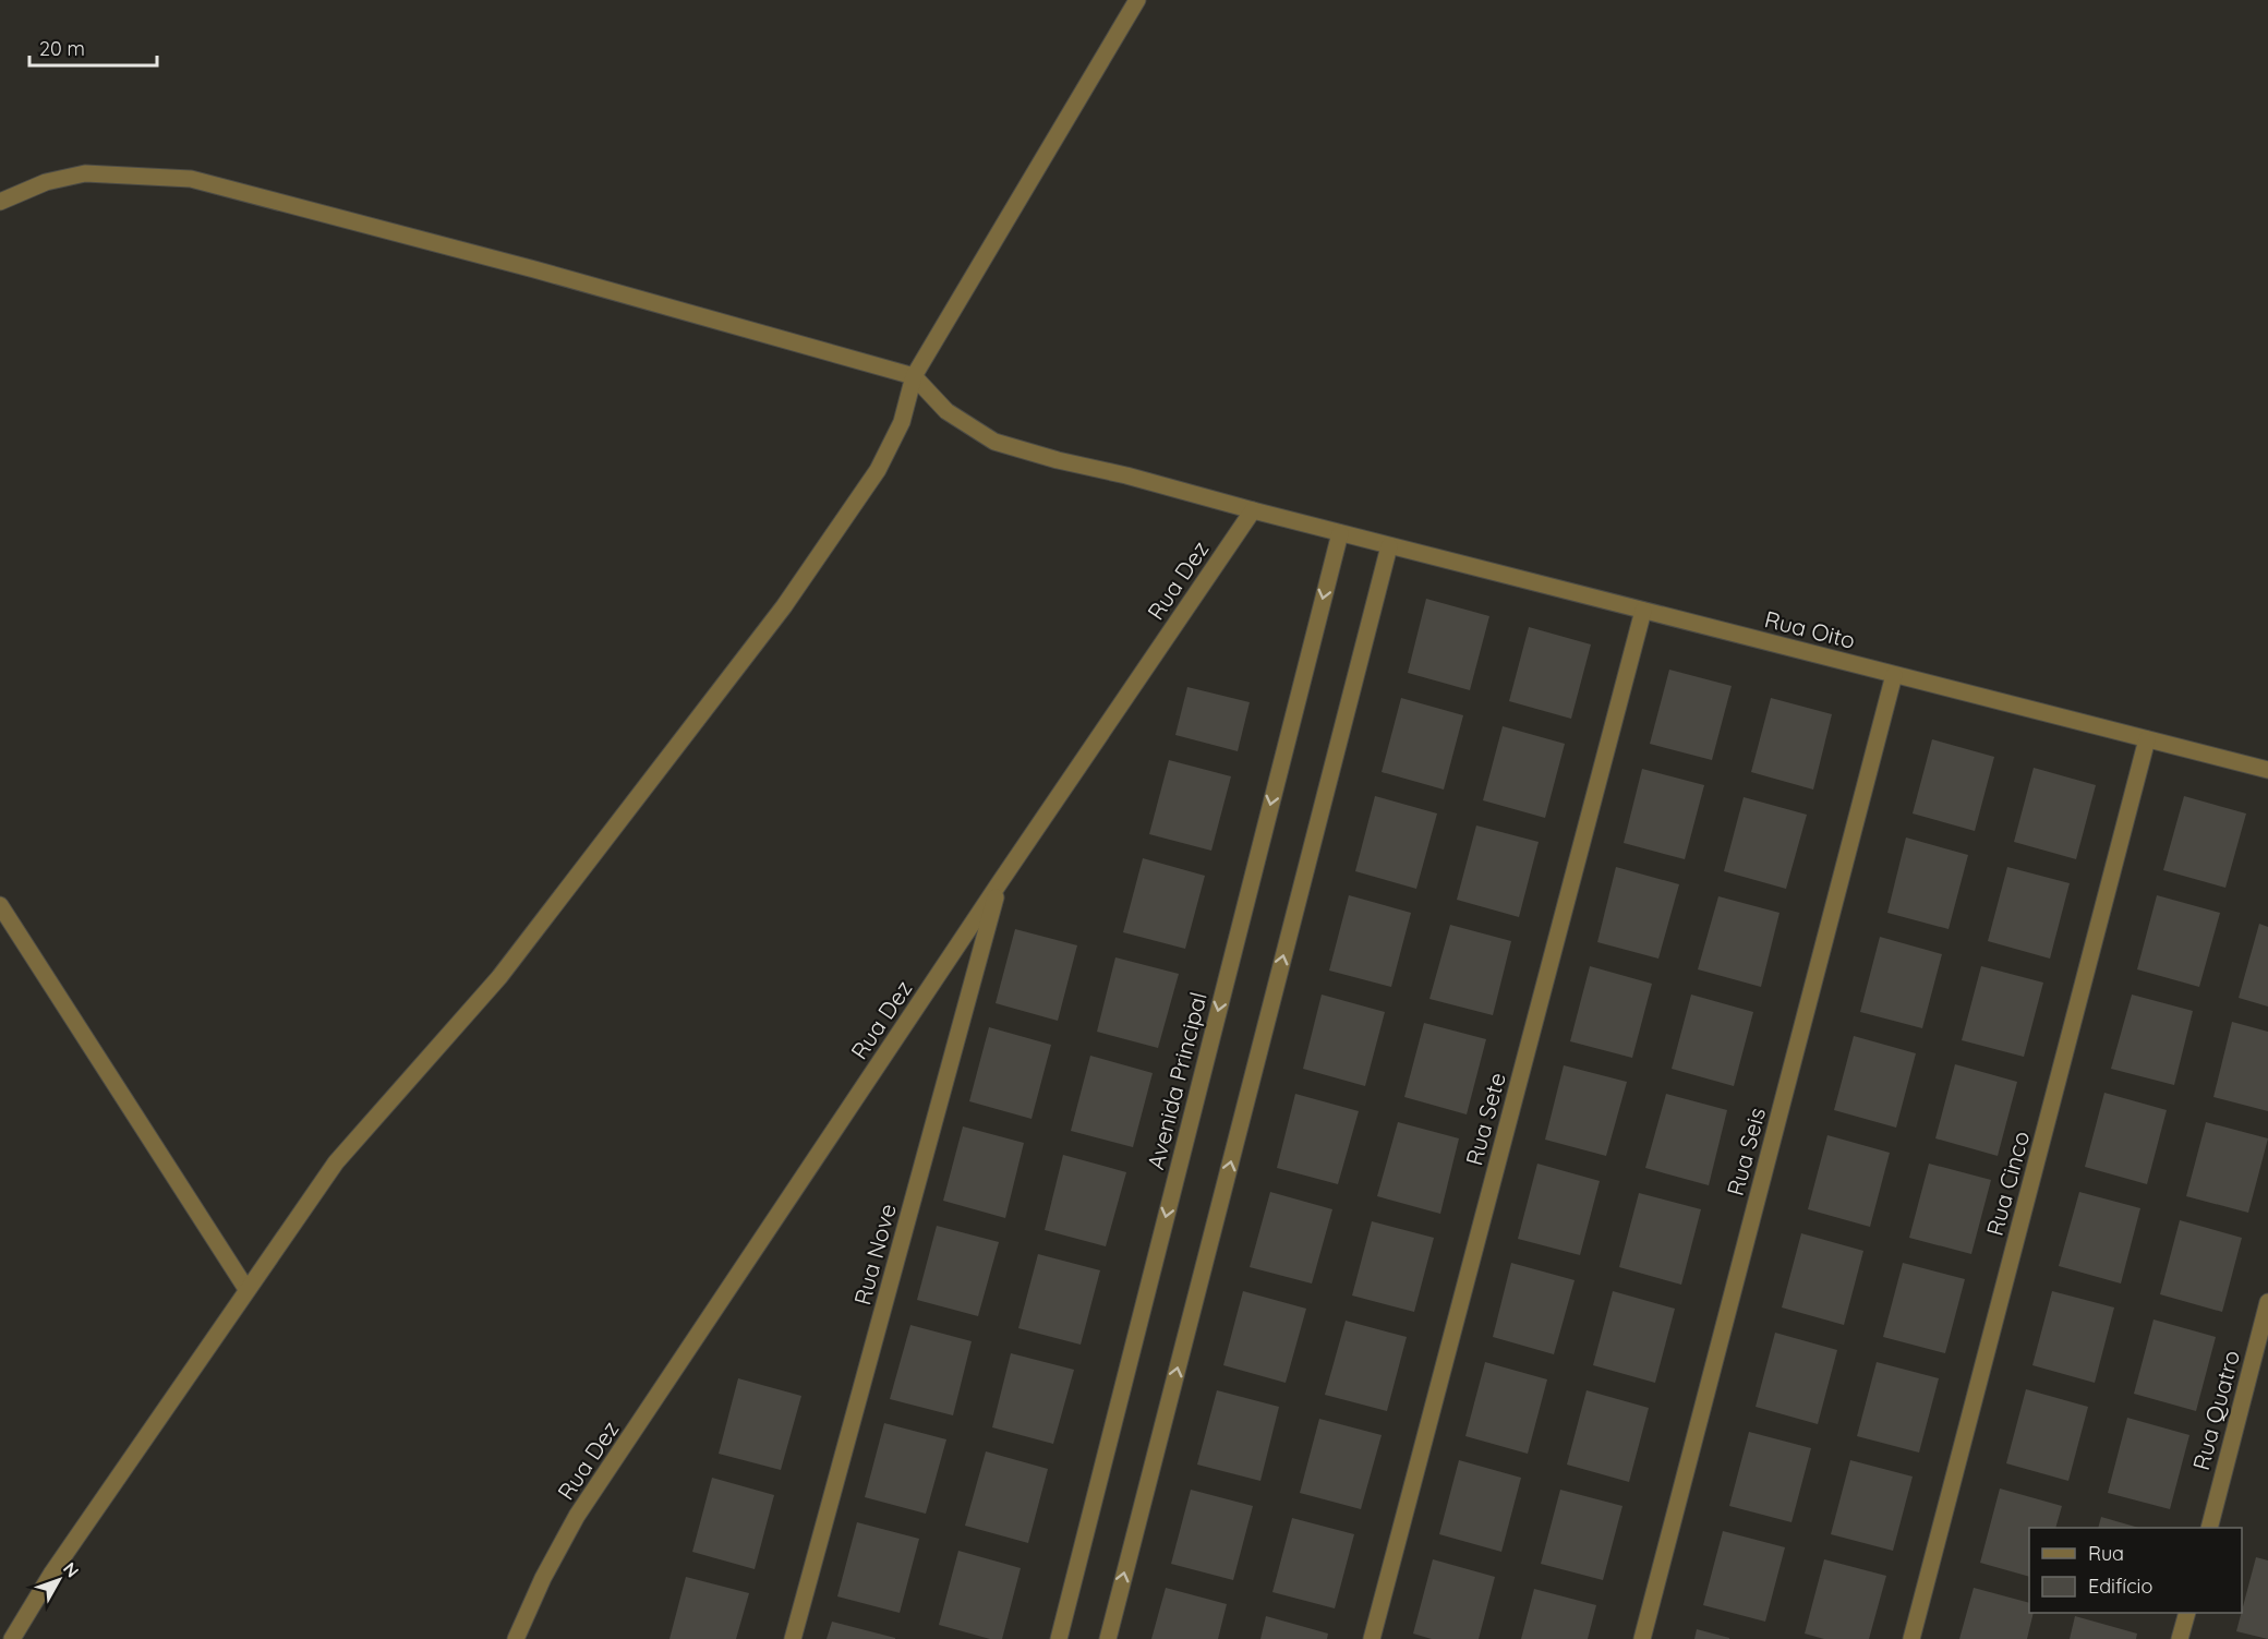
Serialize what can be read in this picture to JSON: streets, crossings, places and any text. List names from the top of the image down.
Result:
{
  "streets": {
    "street": [
      "Rua Dez",
      "Rua Oito",
      "Avenida Principal",
      "Rua Sete",
      "Rua Seis",
      "Rua Cinco",
      "Rua Nove",
      "Rua Quatro"
    ]
  },
  "crossings": [
    ["Rua Dez", "Rua Nove"],
    ["Rua Oito", "Avenida Principal"],
    ["Rua Oito", "Rua Sete"],
    ["Rua Oito", "Rua Seis"],
    ["Rua Oito", "Rua Cinco"]
  ],
  "legend": ["Rua", "Edifício"],
  "scale_bar": "20 m",
  "north": "top right"
}
